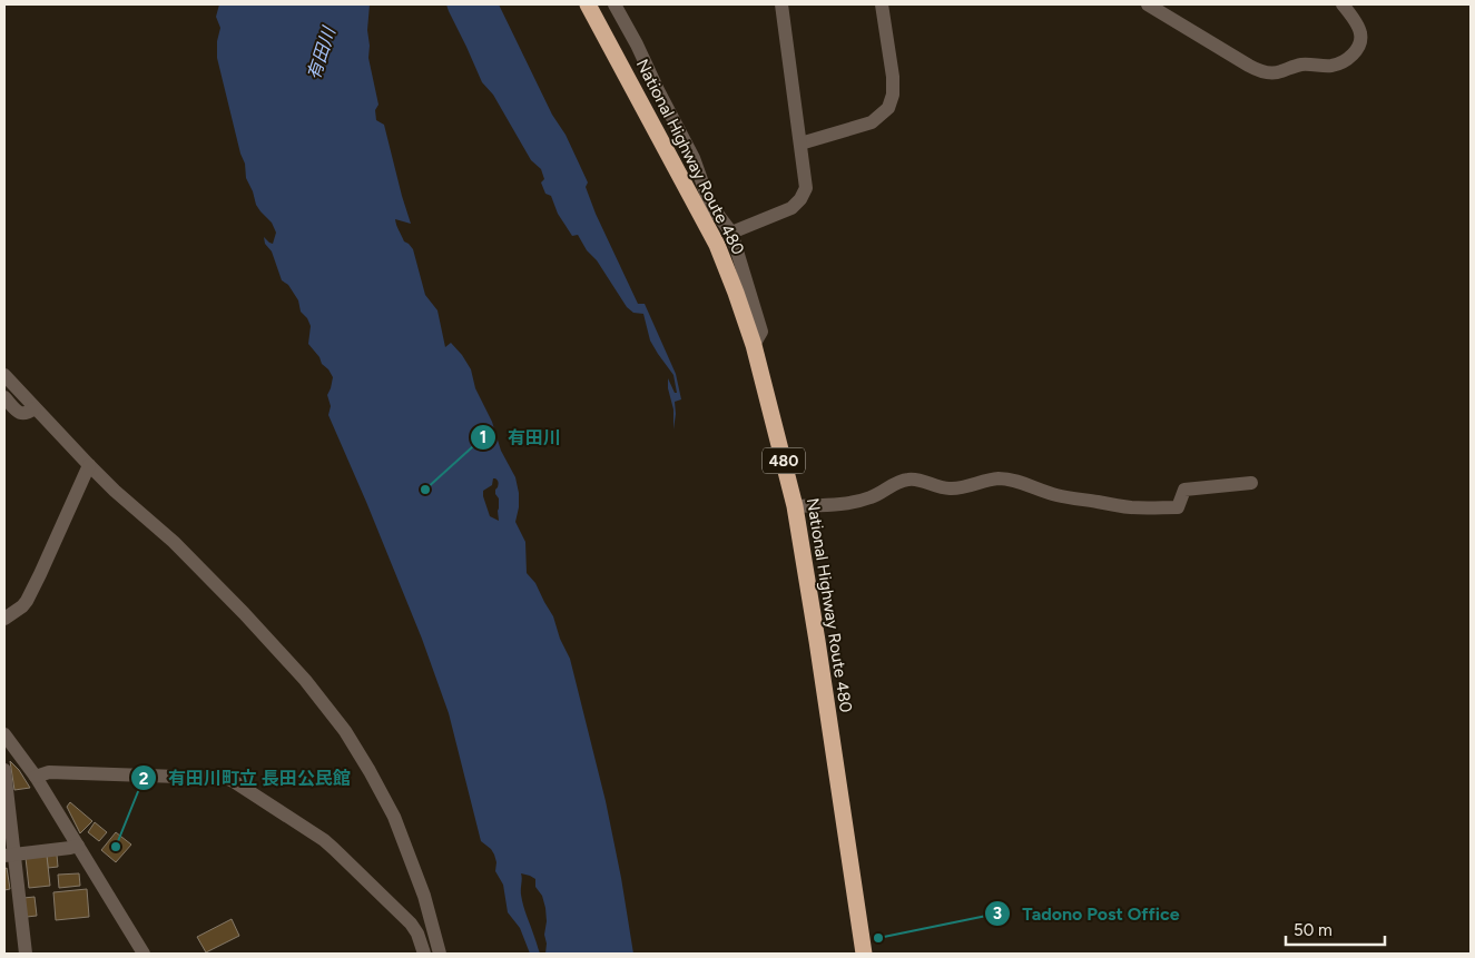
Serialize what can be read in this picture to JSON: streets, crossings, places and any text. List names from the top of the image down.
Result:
{
  "streets": {
    "highway": ["National Highway Route 480", "480"]
  },
  "water": ["有田川"],
  "places": ["有田川", "有田川町立 長田公民館", "Tadono Post Office"],
  "scale_bar": "50 m"
}
